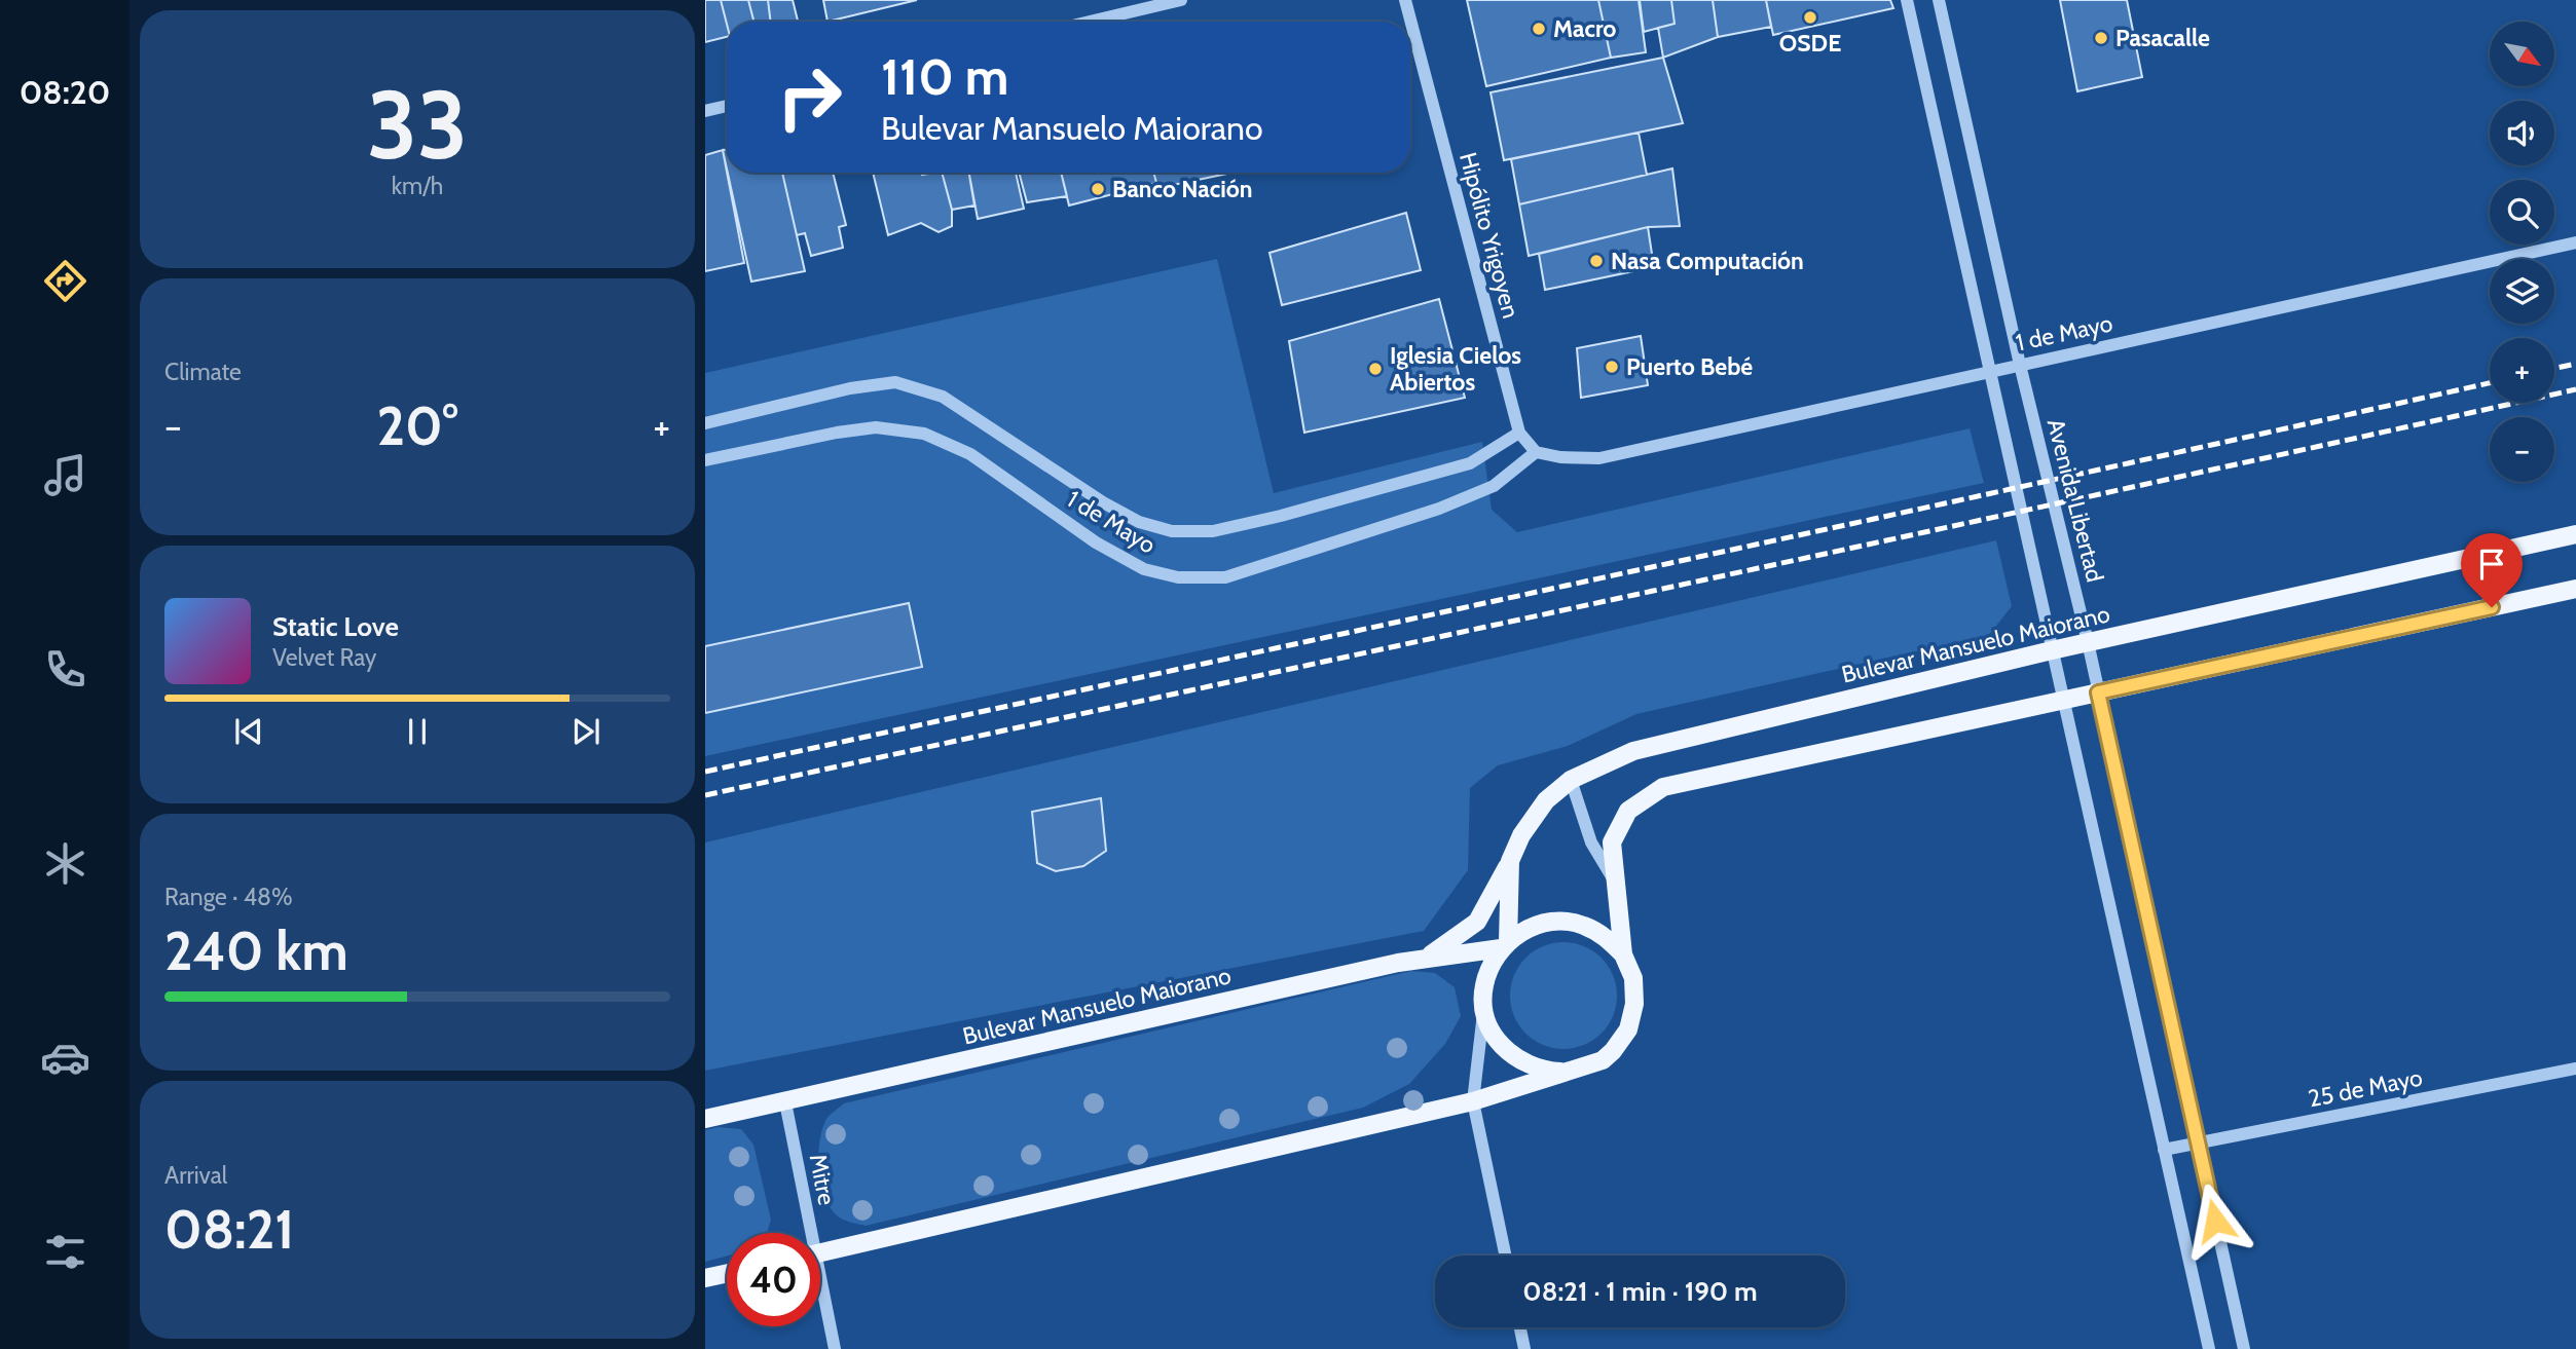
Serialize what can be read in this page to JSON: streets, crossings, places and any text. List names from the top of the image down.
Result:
{
  "streets": {
    "main road": ["Bulevar Mansuelo Maiorano"],
    "street": [
      "Hipólito Yrigoyen",
      "1 de Mayo",
      "Avenida Libertad",
      "25 de Mayo",
      "Mitre"
    ]
  },
  "crossings": [
    ["Hipólito Yrigoyen", "1 de Mayo"],
    ["1 de Mayo", "Avenida Libertad"],
    ["Avenida Libertad", "Bulevar Mansuelo Maiorano"],
    ["Avenida Libertad", "25 de Mayo"],
    ["Bulevar Mansuelo Maiorano", "Mitre"]
  ],
  "places": [
    "OSDE",
    "Macro",
    "Pasacalle",
    "Banco Nación",
    "Nasa Computación",
    "Puerto Bebé",
    "Iglesia Cielos Abiertos"
  ],
  "north": "bottom right",
  "page": {
    "tabs": "08:20",
    "tile": [
      ["33", "km/h"],
      "Climate",
      ["Range · 48%", "240 km"],
      ["Arrival", "08:21"]
    ],
    "map_buttons": ["+", "−"],
    "turn": ["110 m", "Bulevar Mansuelo Maiorano"],
    "heat": ["−", "20°", "+"],
    "song": ["Static Love", "Velvet Ray"],
    "limit": "40",
    "trip": "08:21 · 1 min · 190 m"
  }
}
